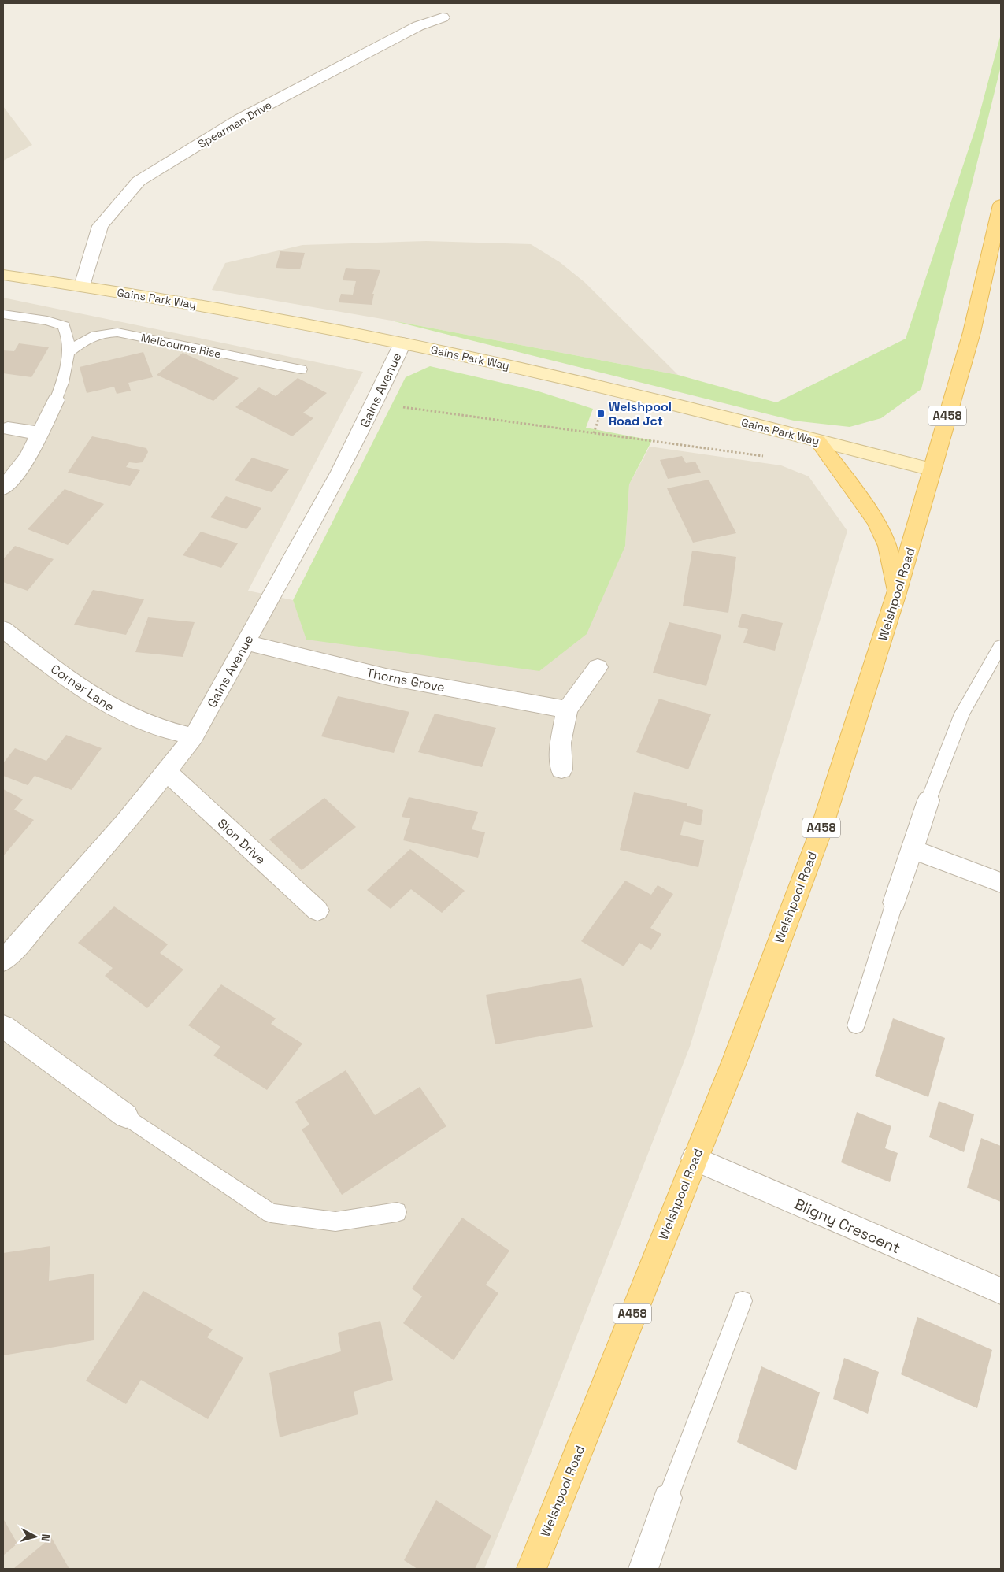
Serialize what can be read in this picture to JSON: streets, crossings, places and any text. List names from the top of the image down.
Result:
{
  "streets": {
    "main road": ["A458", "Welshpool Road"],
    "street": [
      "Spearman Drive",
      "Gains Park Way",
      "Gains Avenue",
      "Thorns Grove",
      "Corner Lane",
      "Sion Drive",
      "Bligny Crescent"
    ],
    "lane": ["Melbourne Rise"]
  },
  "crossings": [
    ["Spearman Drive", "Gains Park Way"],
    ["Gains Park Way", "Gains Avenue"],
    ["Gains Park Way", "Welshpool Road"],
    ["Gains Avenue", "Thorns Grove"],
    ["Gains Avenue", "Corner Lane"],
    ["Gains Avenue", "Sion Drive"],
    ["Welshpool Road", "Bligny Crescent"]
  ],
  "places": {
    "transit": ["Welshpool Road Jct"]
  },
  "north": "right"
}
